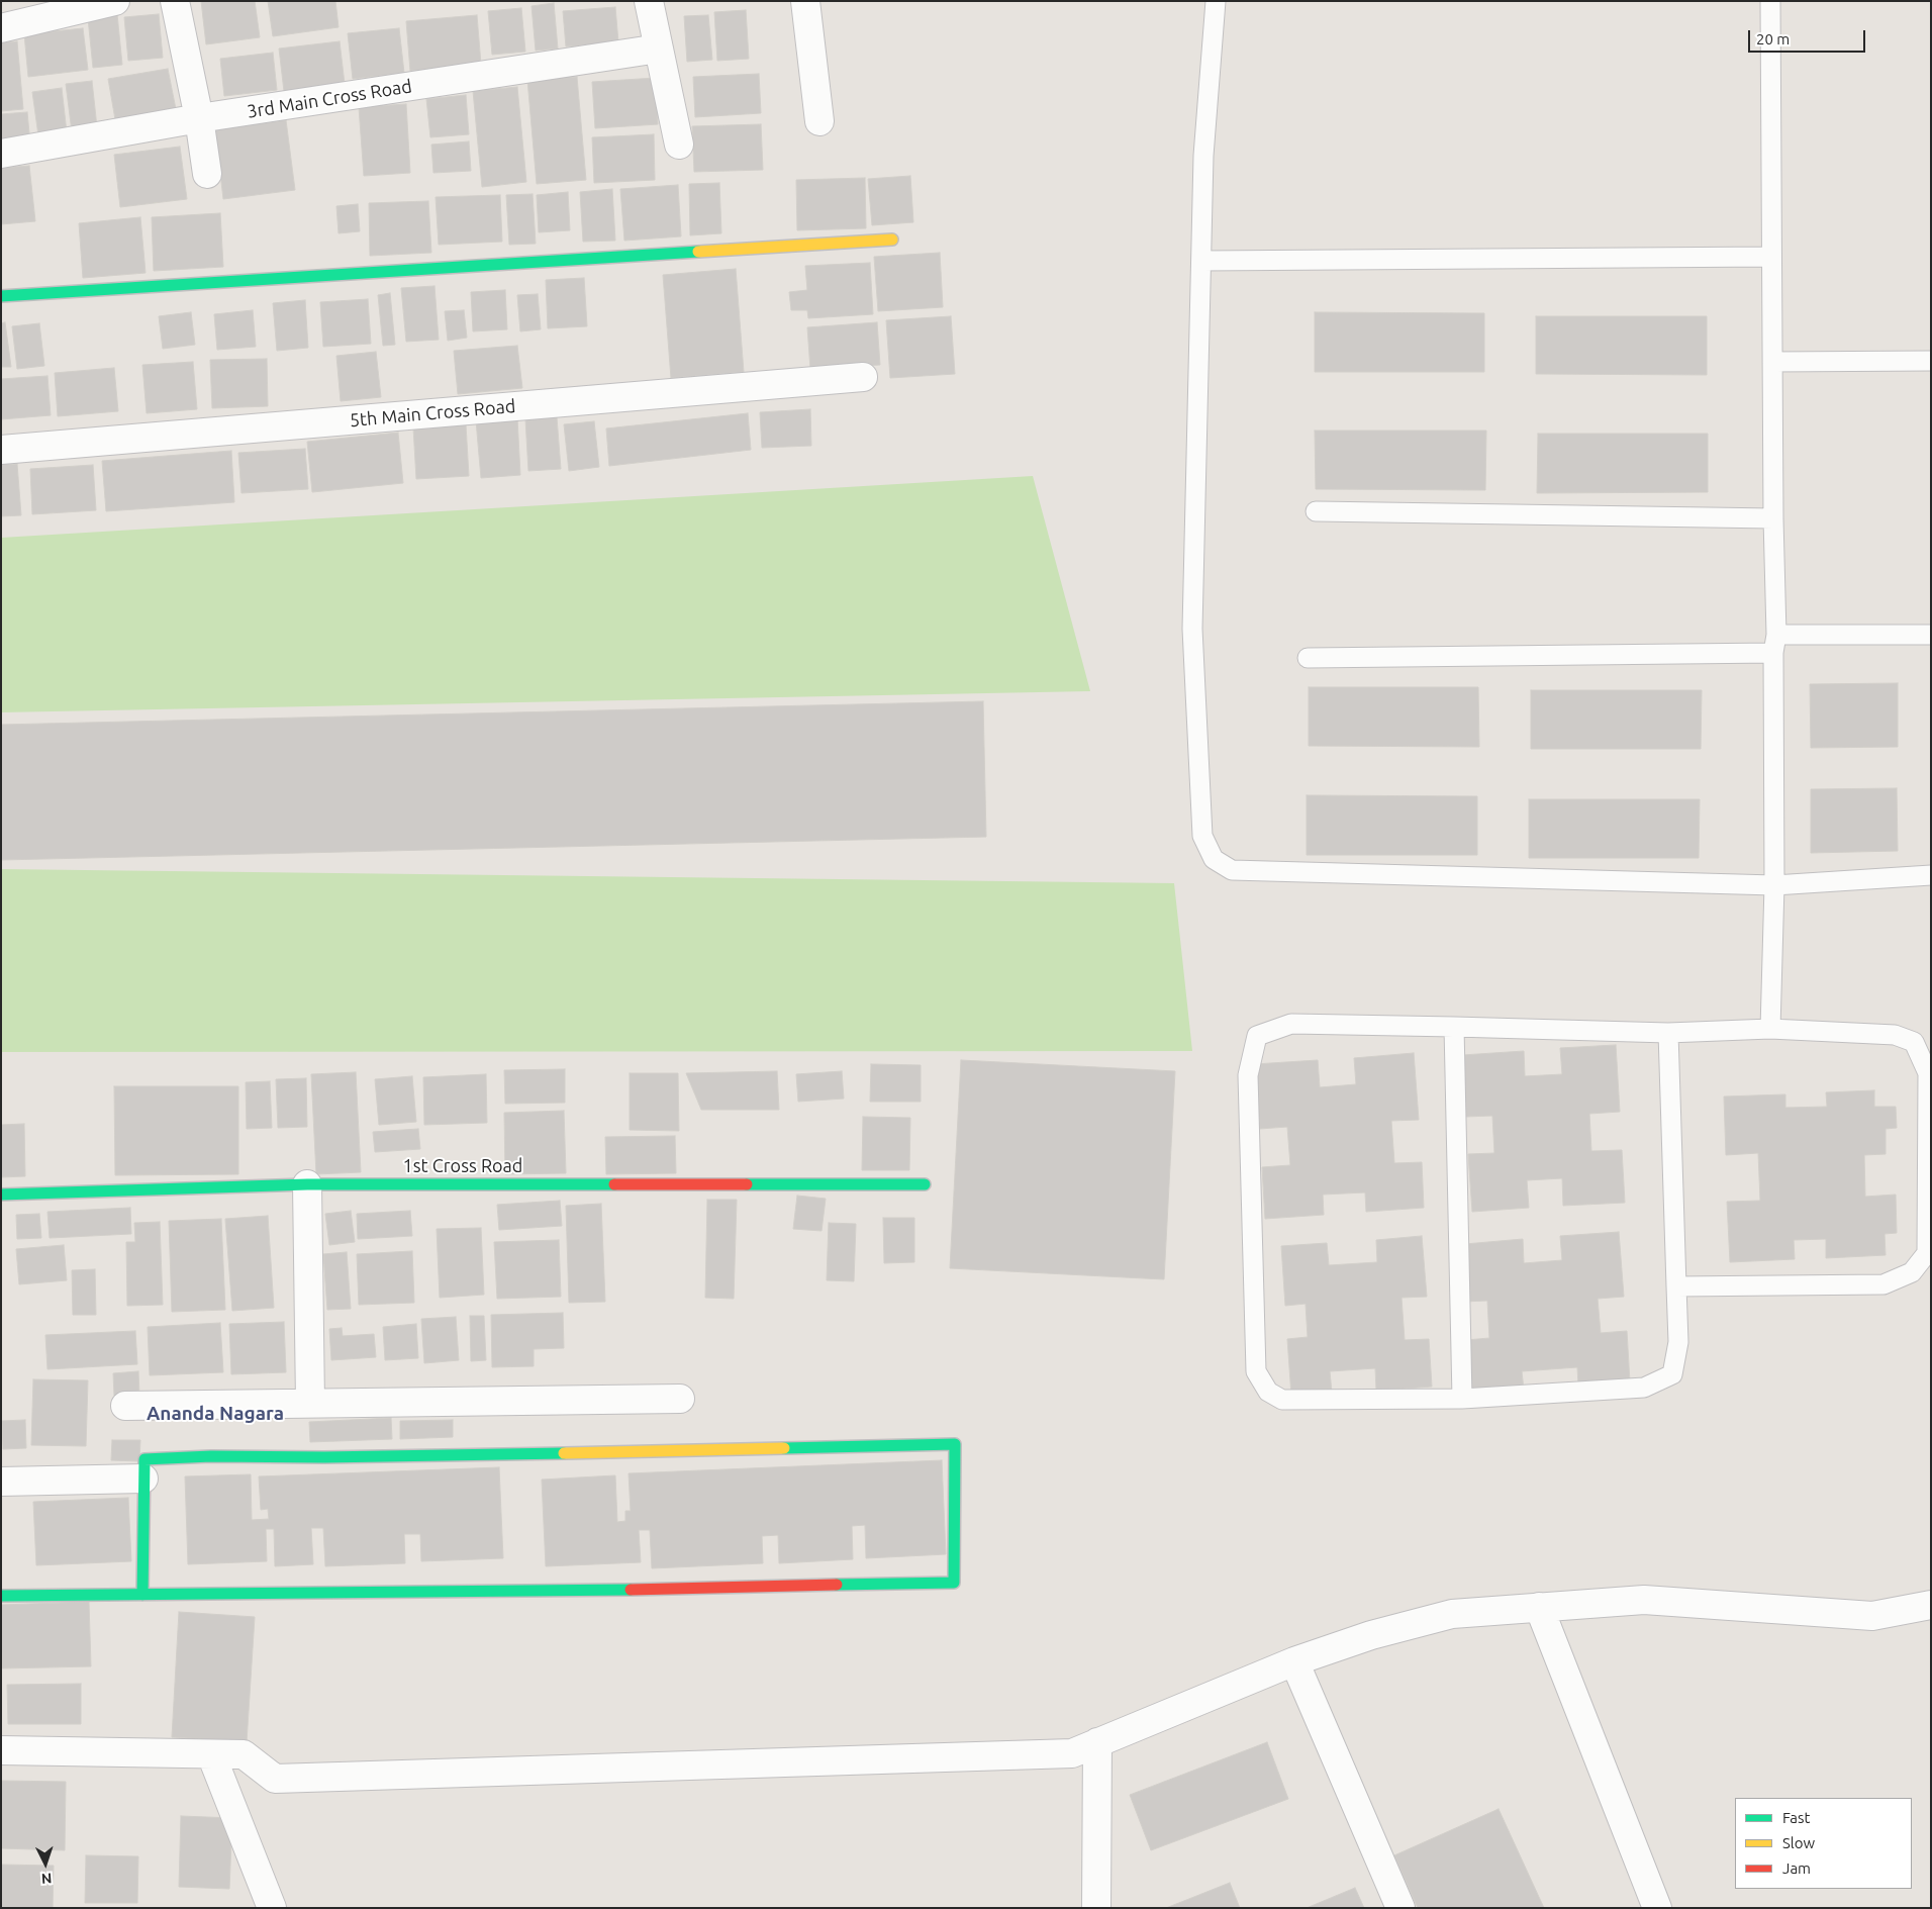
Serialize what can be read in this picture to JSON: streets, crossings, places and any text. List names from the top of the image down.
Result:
{
  "streets": {
    "street": ["3rd Main Cross Road", "5th Main Cross Road", "1st Cross Road"]
  },
  "districts": ["Ananda Nagara"],
  "legend": ["Fast", "Slow", "Jam"],
  "scale_bar": "20 m",
  "north": "bottom"
}
